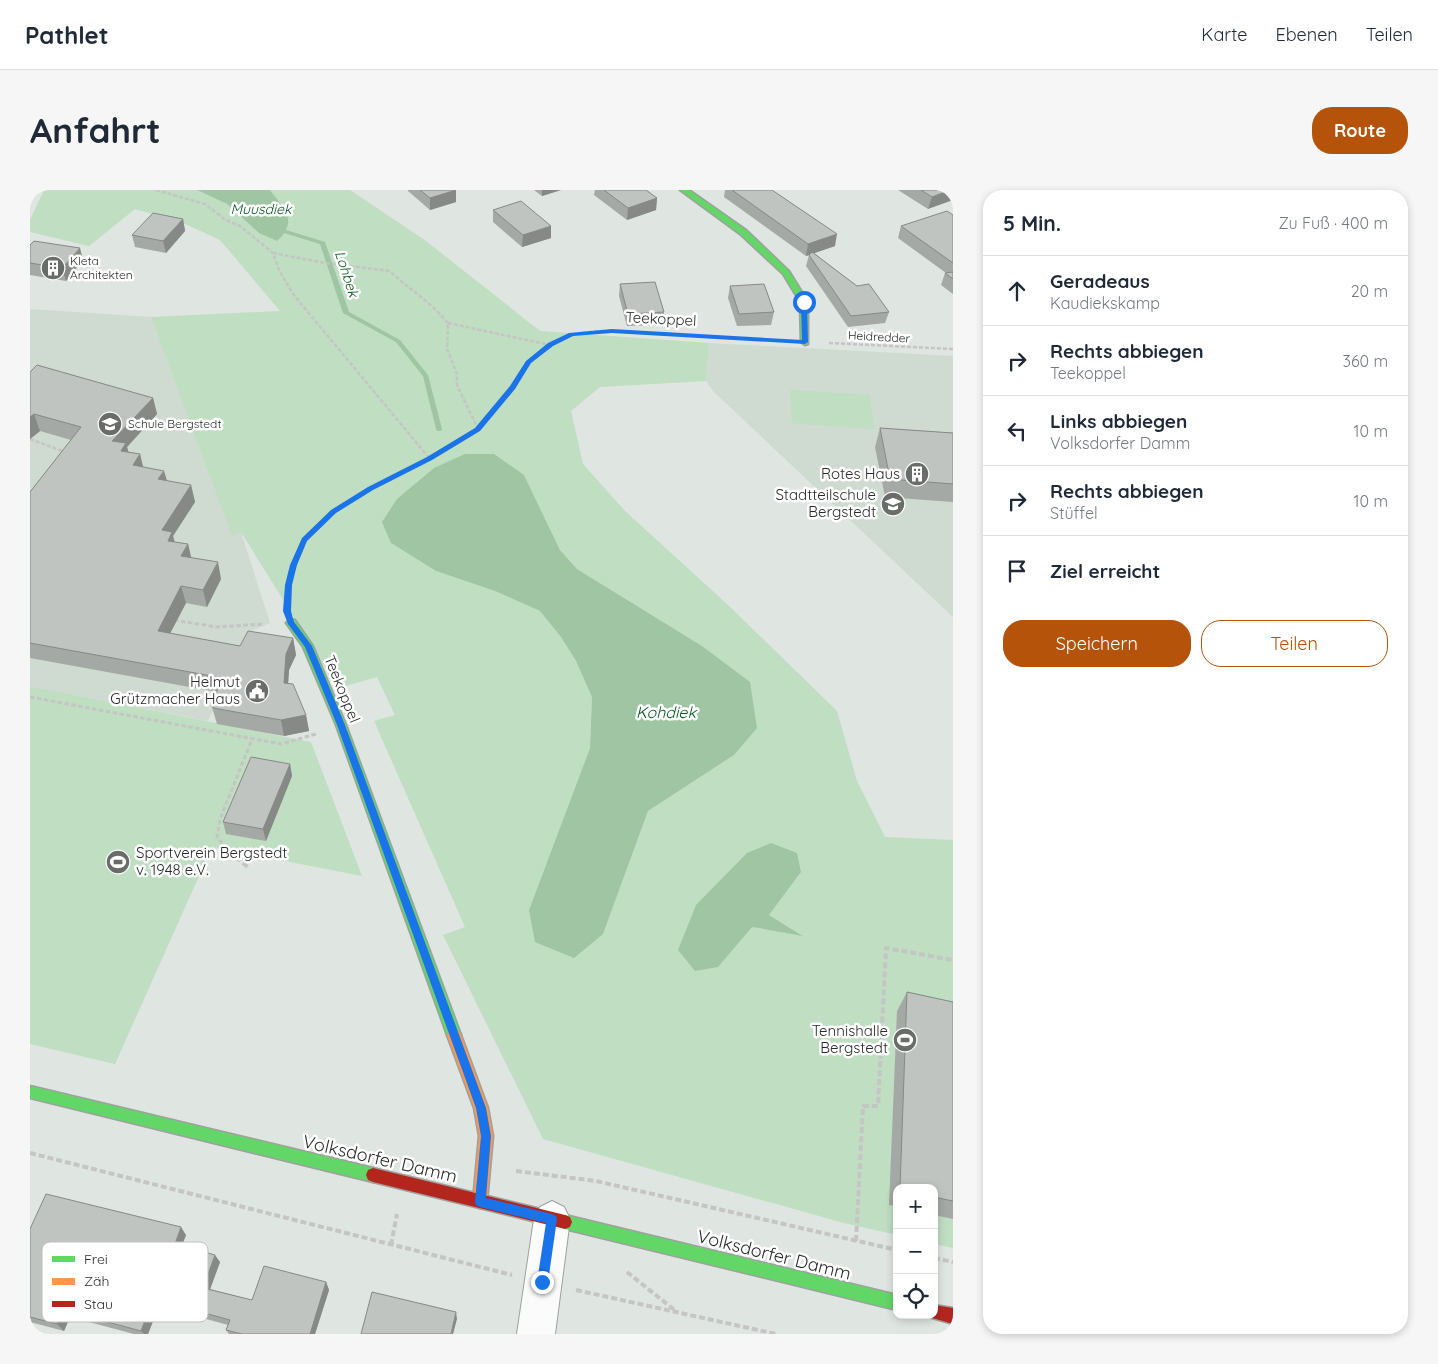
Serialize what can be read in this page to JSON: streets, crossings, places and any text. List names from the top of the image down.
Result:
{
  "streets": {
    "street": ["Teekoppel", "Volksdorfer Damm"],
    "path": ["Heidredder"]
  },
  "crossings": [
    ["Teekoppel", "Heidredder"],
    ["Teekoppel", "Volksdorfer Damm"]
  ],
  "water": ["Muusdiek", "Lohbek", "Kohdiek"],
  "places": {
    "building": ["Kleta Architekten", "Rotes Haus"],
    "school or university": ["Schule Bergstedt", "Stadtteilschule Bergstedt"],
    "public building": ["Helmut Grützmacher Haus"],
    "sports": ["Sportverein Bergstedt v. 1948 e.V.", "Tennishalle Bergstedt"]
  },
  "legend": ["Frei", "Zäh", "Stau"],
  "page": {
    "header": "Pathlet",
    "nav": ["Karte", "Ebenen", "Teilen"],
    "buttons": [
      "Route",
      ["Speichern", "Teilen"]
    ],
    "title": "Anfahrt",
    "heading": ["5 Min.", "Zu Fuß · 400 m"],
    "list": [
      ["Geradeaus", "Kaudiekskamp", "20 m"],
      ["Rechts abbiegen", "Teekoppel", "360 m"],
      ["Links abbiegen", "Volksdorfer Damm", "10 m"],
      ["Rechts abbiegen", "Stüffel", "10 m"],
      "Ziel erreicht"
    ],
    "map_buttons": ["+", "−"]
  }
}
